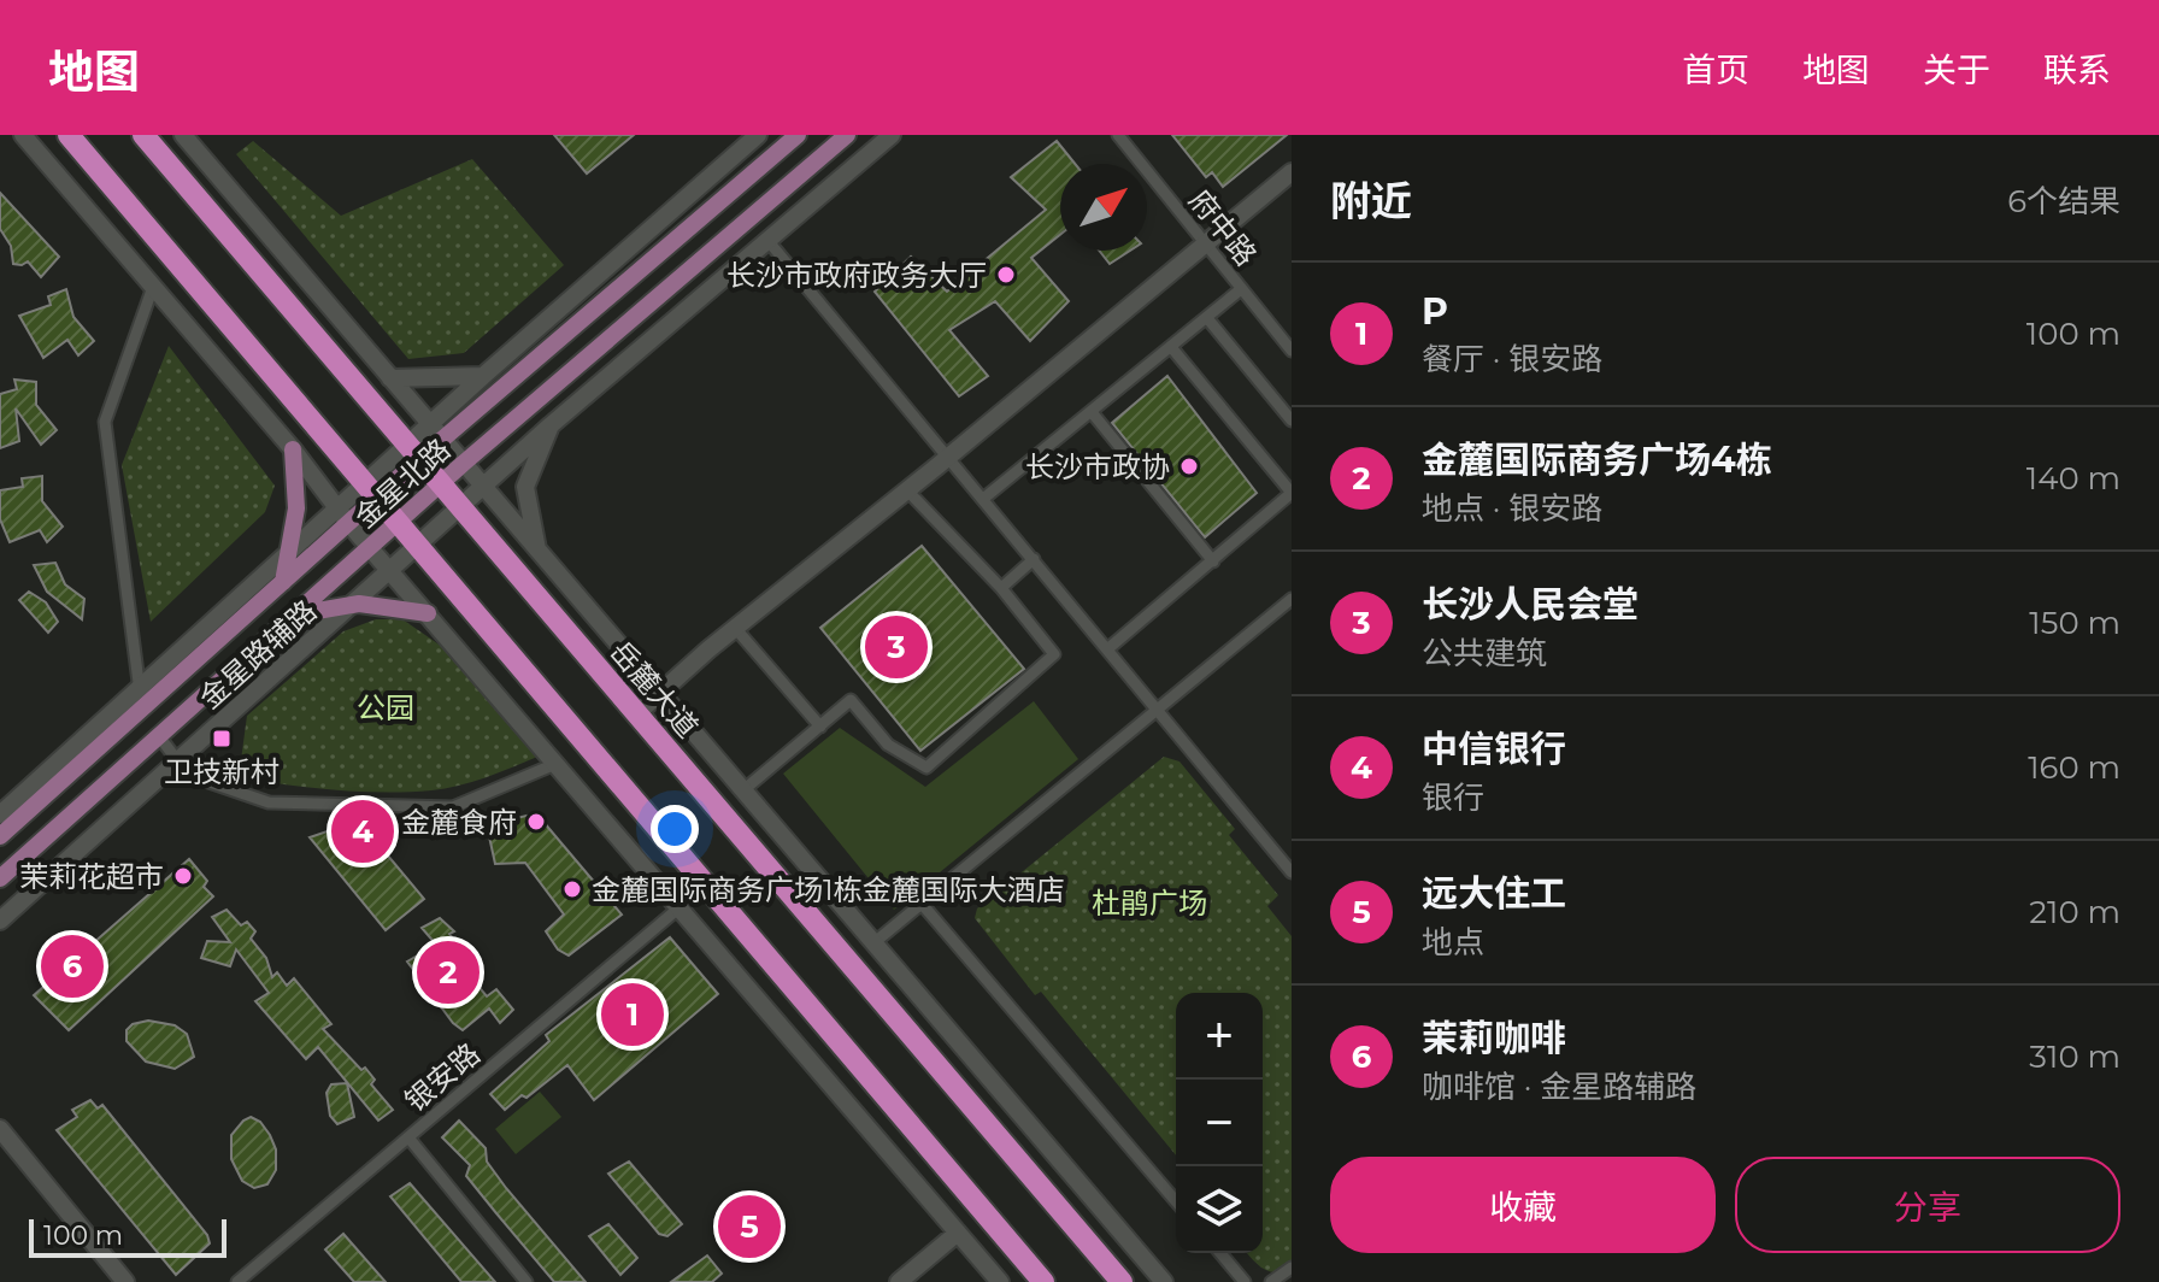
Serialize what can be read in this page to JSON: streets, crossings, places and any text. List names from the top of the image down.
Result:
{
  "streets": {
    "highway": ["岳麓大道"],
    "main road": ["金星北路"],
    "street": ["府中路", "金星路辅路", "银安路"]
  },
  "crossings": [
    ["金星北路", "金星路辅路"],
    ["金星北路", "岳麓大道"],
    ["金星路辅路", "岳麓大道"]
  ],
  "parks": ["公园", "杜鹃广场"],
  "places": {
    "other": [
      "长沙市政府政务大厅",
      "长沙市政协",
      "金麓食府",
      "茉莉花超市",
      "金麓国际商务广场1栋金麓国际大酒店"
    ],
    "transit": ["卫技新村"]
  },
  "scale_bar": "100 m",
  "north": "top right",
  "page": {
    "header": "地图",
    "nav": [
      "首页",
      "地图",
      "关于",
      "联系"
    ],
    "heading": ["附近", "6个结果"],
    "list": [
      {
        "mark": "1",
        "name": "P",
        "note": "餐厅 · 银安路",
        "value": "100 m"
      },
      {
        "mark": "2",
        "name": "金麓国际商务广场4栋",
        "note": "地点 · 银安路",
        "value": "140 m"
      },
      {
        "mark": "3",
        "name": "长沙人民会堂",
        "note": "公共建筑",
        "value": "150 m"
      },
      {
        "mark": "4",
        "name": "中信银行",
        "note": "银行",
        "value": "160 m"
      },
      {
        "mark": "5",
        "name": "远大住工",
        "note": "地点",
        "value": "210 m"
      },
      {
        "mark": "6",
        "name": "茉莉咖啡",
        "note": "咖啡馆 · 金星路辅路",
        "value": "310 m"
      }
    ],
    "pins": [
      "3",
      "4",
      "6",
      "2",
      "1",
      "5"
    ],
    "map_buttons": ["+", "−"],
    "buttons": ["收藏", "分享"],
    "scale": "100 m"
  }
}
